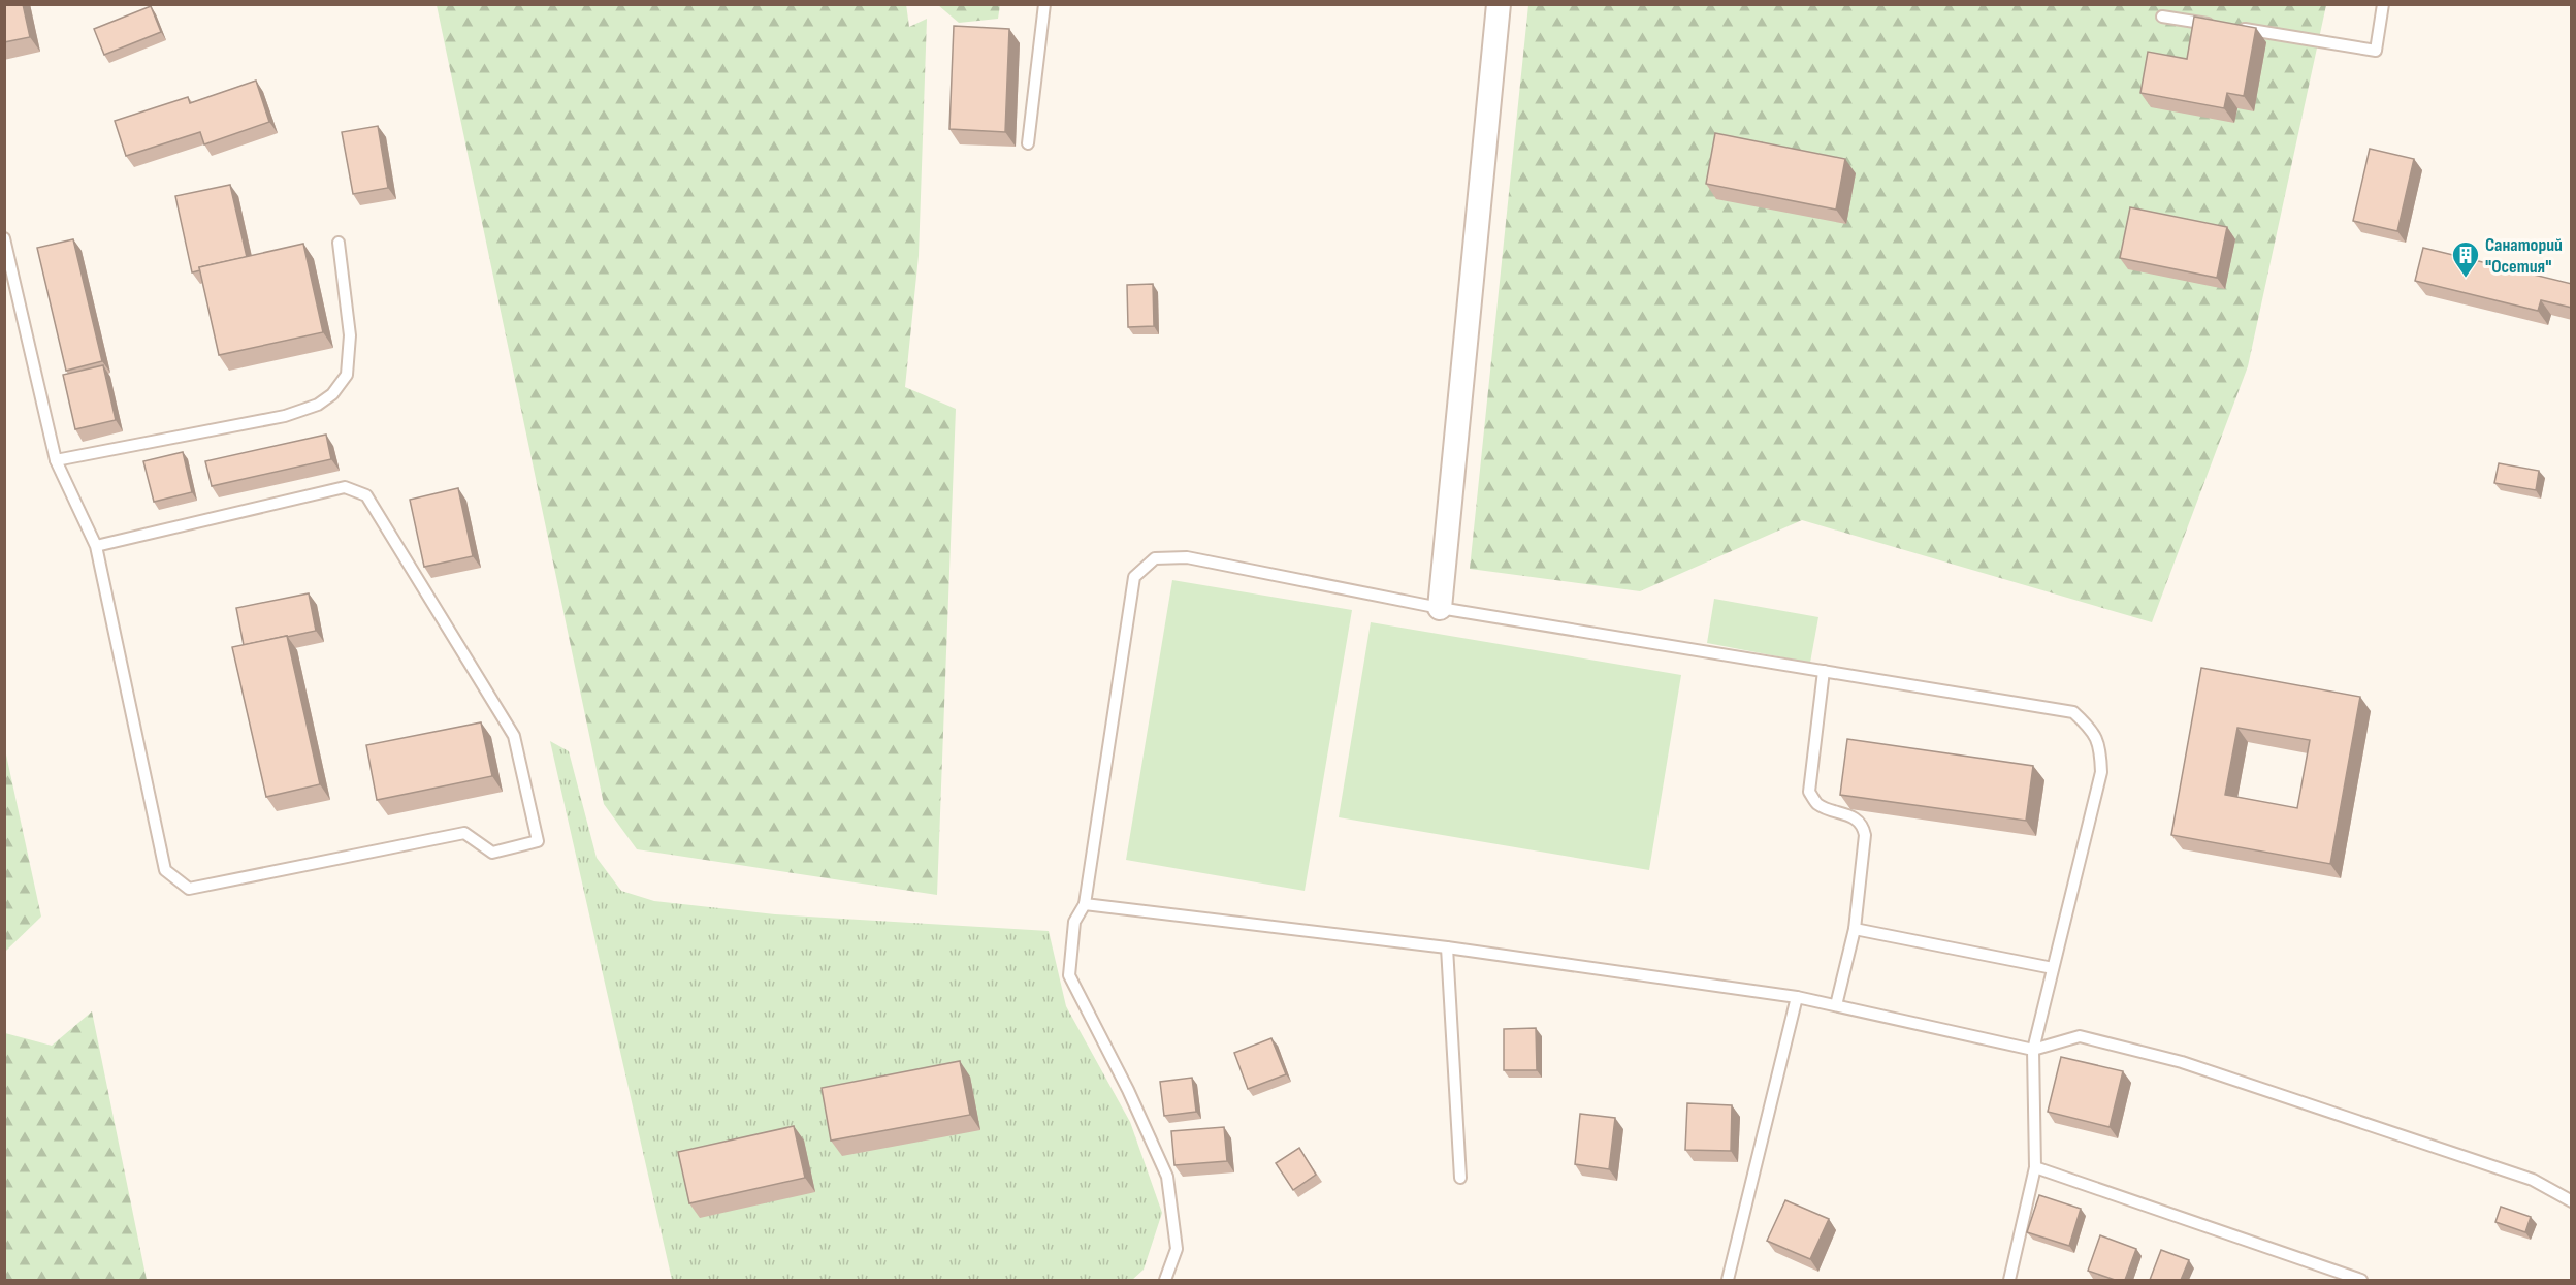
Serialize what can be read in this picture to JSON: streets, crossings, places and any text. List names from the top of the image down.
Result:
{
  "places": {
    "building": ["Санаторий \"Осетия\""]
  }
}
